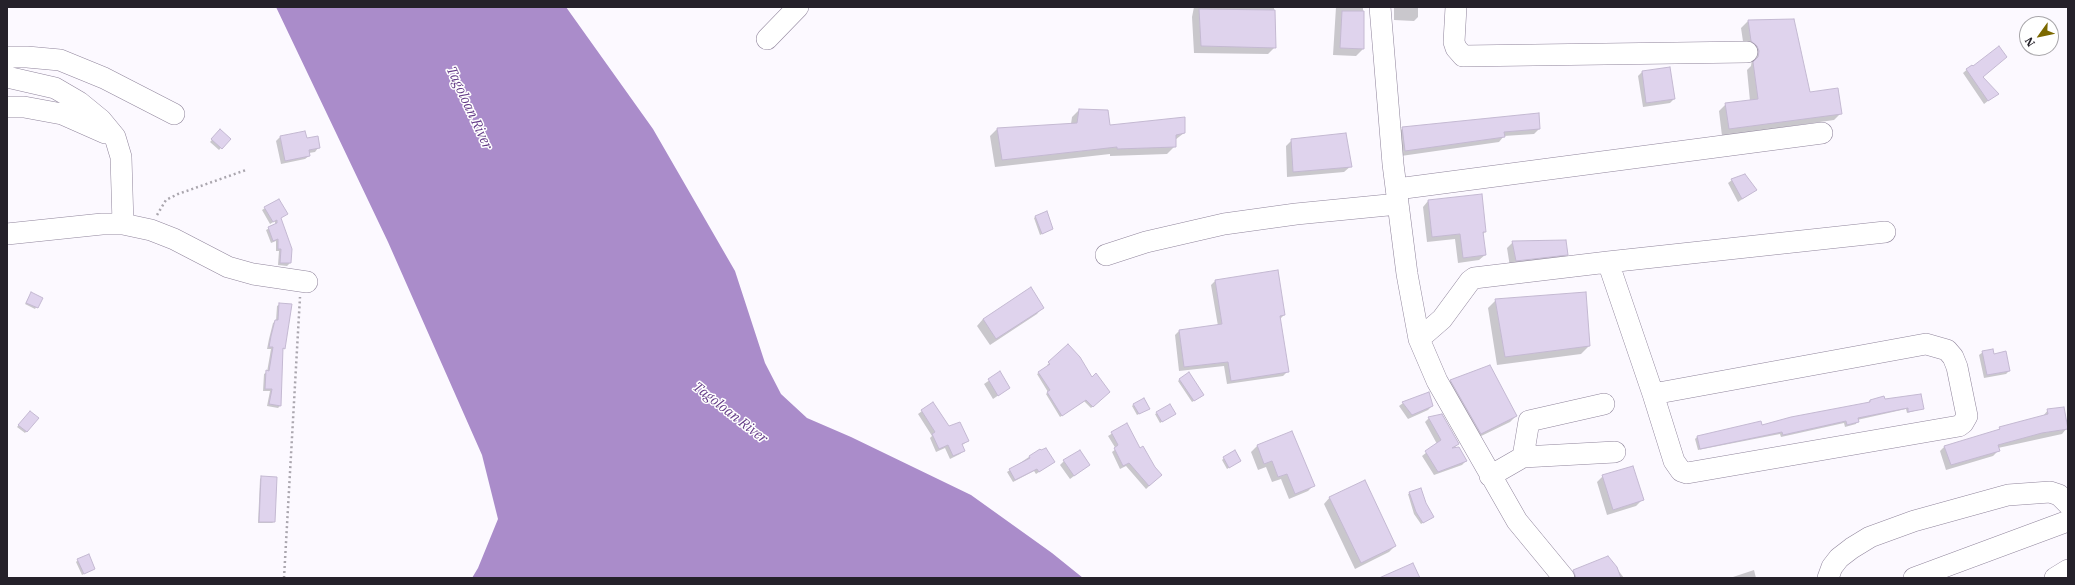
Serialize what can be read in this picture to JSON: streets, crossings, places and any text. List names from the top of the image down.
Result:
{
  "water": ["Tagoloan River"],
  "north": "bottom left"
}
